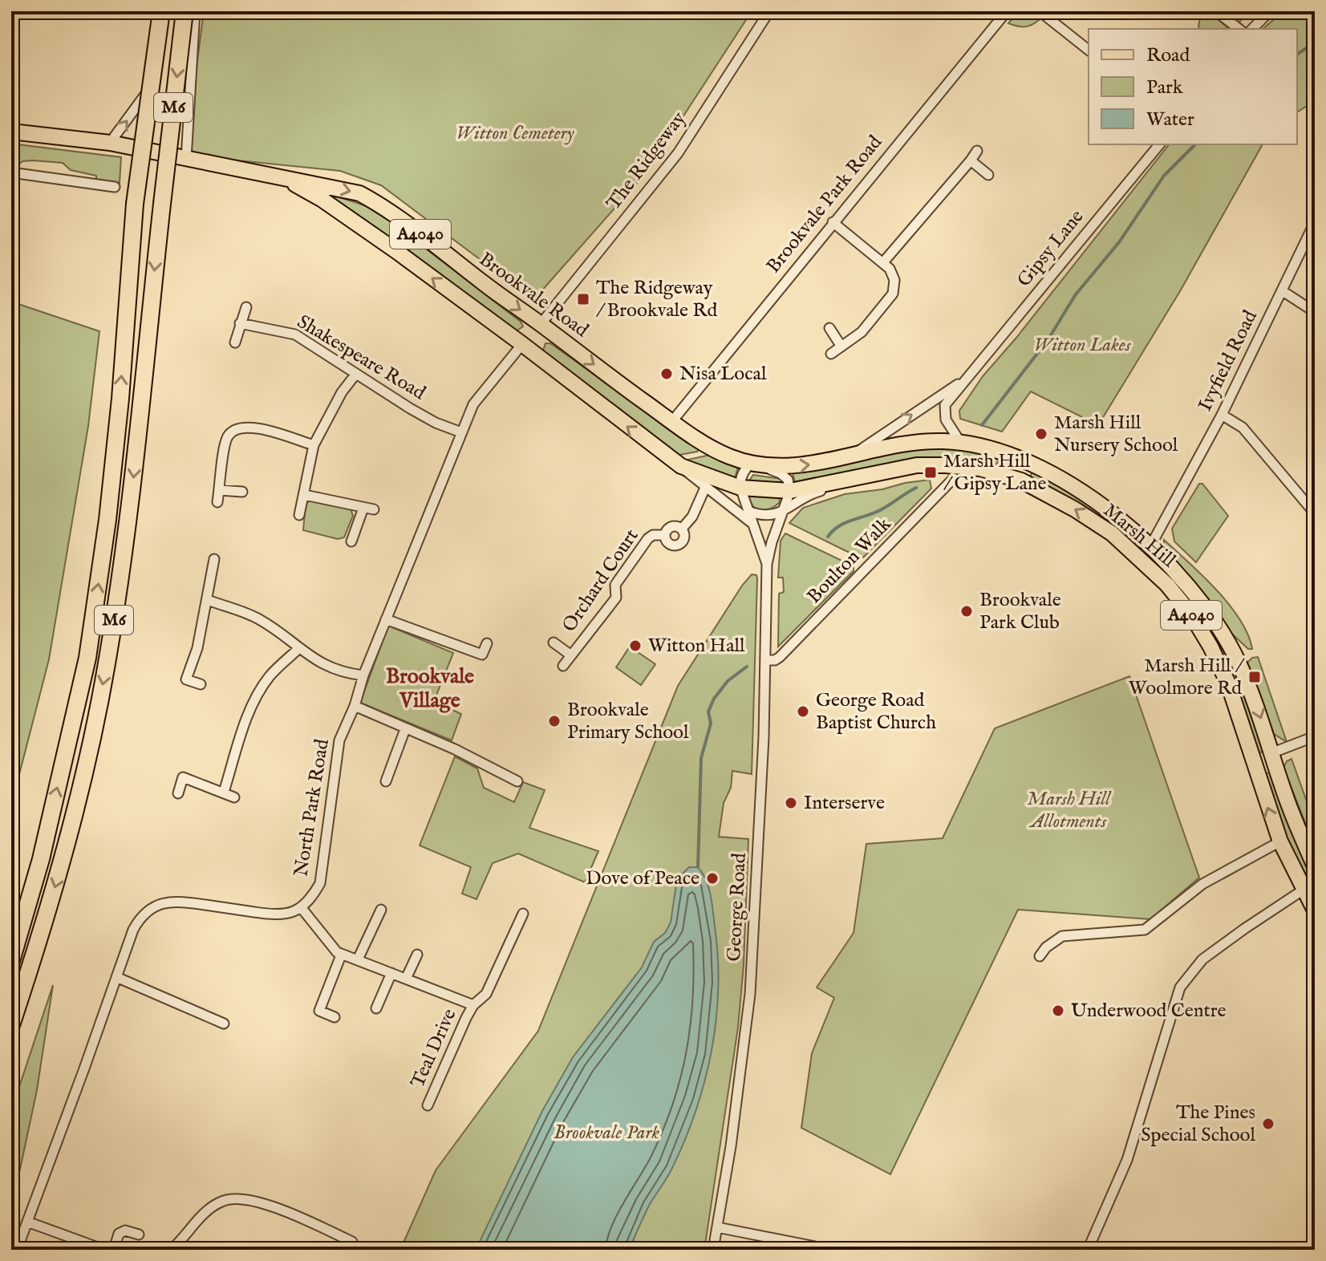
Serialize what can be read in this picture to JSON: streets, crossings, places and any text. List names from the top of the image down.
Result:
{
  "streets": {
    "highway": ["M6"],
    "main road": ["A4040", "Brookvale Road", "Marsh Hill"],
    "street": [
      "The Ridgeway",
      "Brookvale Park Road",
      "Gipsy Lane",
      "Shakespeare Road",
      "Ivyfield Road",
      "Boulton Walk",
      "Orchard Court",
      "North Park Road",
      "George Road",
      "Teal Drive"
    ]
  },
  "crossings": [
    ["The Ridgeway", "Brookvale Road"],
    ["Brookvale Park Road", "Brookvale Road"],
    ["Gipsy Lane", "Marsh Hill"],
    ["Brookvale Road", "Marsh Hill"],
    ["Brookvale Road", "North Park Road"],
    ["Brookvale Road", "George Road"],
    ["Shakespeare Road", "North Park Road"],
    ["Ivyfield Road", "Marsh Hill"],
    ["Marsh Hill", "George Road"],
    ["Boulton Walk", "George Road"]
  ],
  "districts": ["Brookvale Village"],
  "parks": [
    "Witton Cemetery",
    "Witton Lakes",
    "Marsh Hill Allotments",
    "Brookvale Park"
  ],
  "places": {
    "transit": ["The Ridgeway / Brookvale Rd", "Marsh Hill / Gipsy Lane", "Marsh Hill / Woolmore Rd"],
    "other": [
      "Nisa Local",
      "Marsh Hill Nursery School",
      "Brookvale Park Club",
      "Witton Hall",
      "George Road Baptist Church",
      "Brookvale Primary School",
      "Interserve",
      "Dove of Peace",
      "Underwood Centre",
      "The Pines Special School"
    ]
  },
  "legend": ["Road", "Park", "Water"]
}
